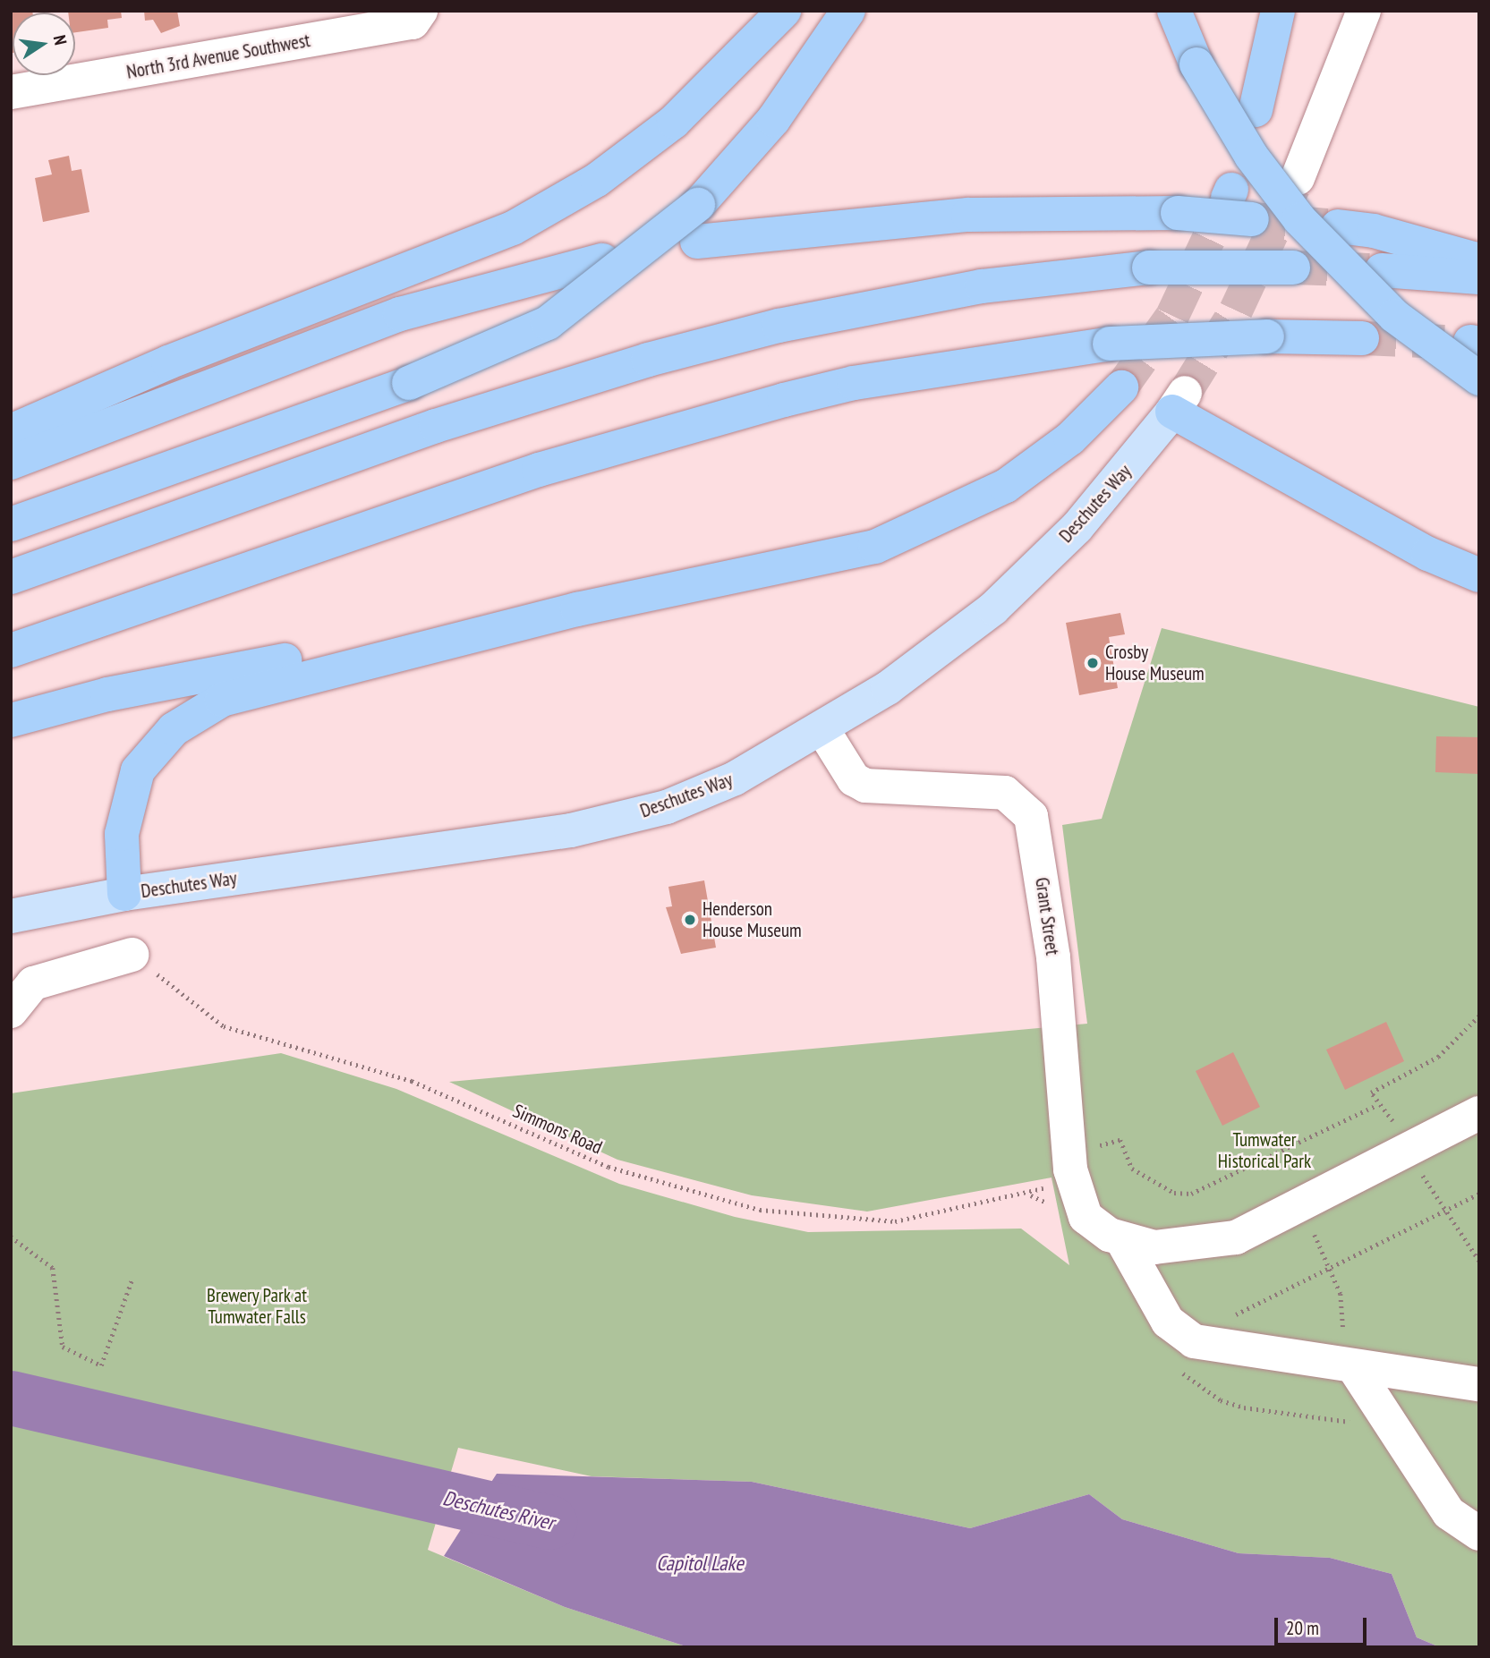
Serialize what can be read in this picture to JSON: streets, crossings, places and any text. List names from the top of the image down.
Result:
{
  "streets": {
    "main road": ["Deschutes Way"],
    "street": ["North 3rd Avenue Southwest", "Grant Street"],
    "path": ["Simmons Road"]
  },
  "crossings": [
    ["Deschutes Way", "Grant Street"]
  ],
  "water": ["Deschutes River", "Capitol Lake"],
  "parks": ["Tumwater Historical Park", "Brewery Park at Tumwater Falls"],
  "places": ["Crosby House Museum", "Henderson House Museum"],
  "scale_bar": "20 m",
  "north": "right"
}
